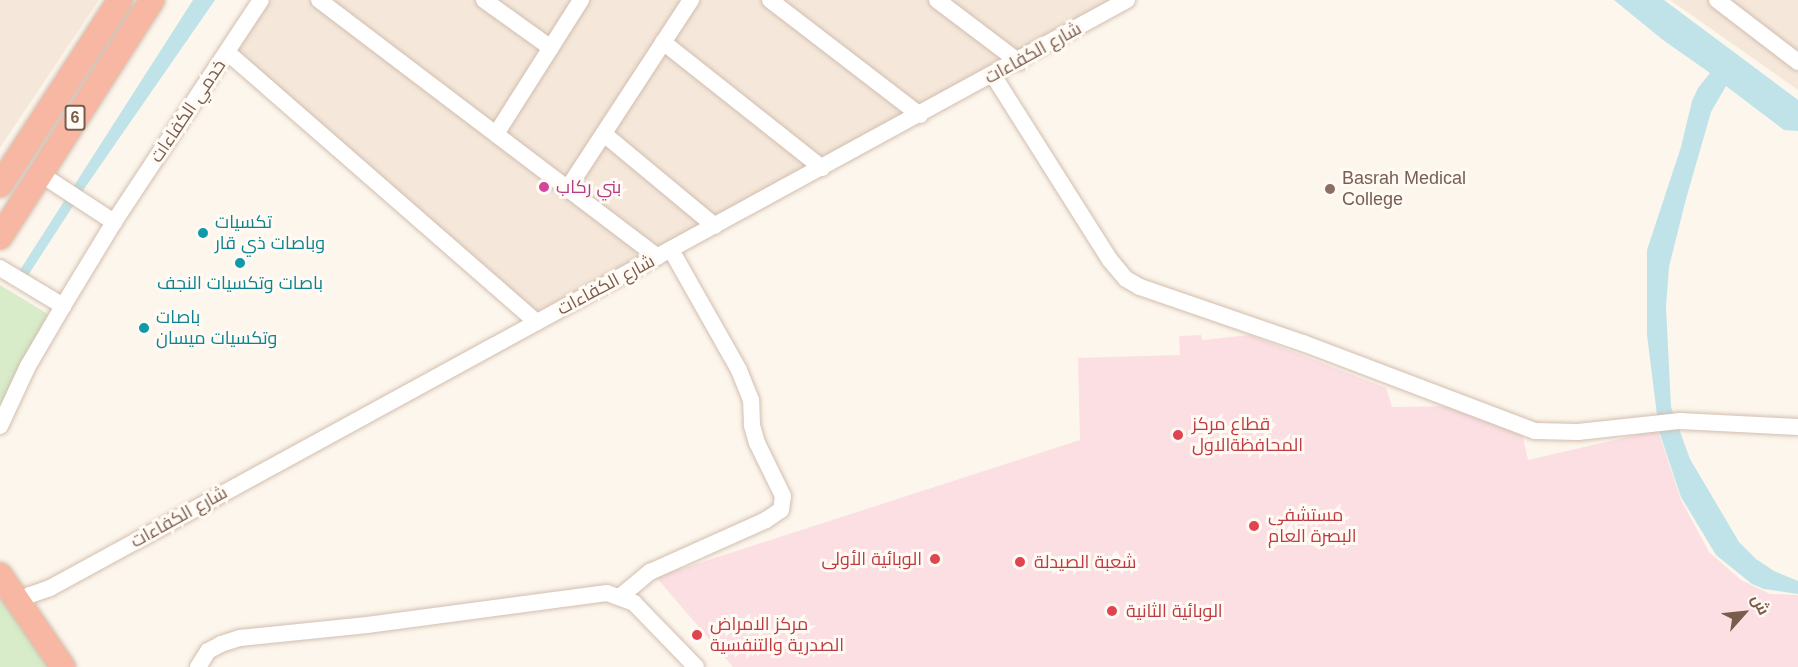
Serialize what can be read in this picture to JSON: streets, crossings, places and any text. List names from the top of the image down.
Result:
{
  "streets": {
    "highway": ["6"],
    "street": ["شارع الكفاءات", "خدمي الكفاءات"]
  },
  "places": [
    "بني ركاب",
    "Basrah Medical College",
    "تكسيات وباصات ذي قار",
    "باصات وتكسيات النجف",
    "باصات وتكسيات ميسان",
    "قطاع مركز المحافظةالاول",
    "مستشفى البصرة العام",
    "الوبائية الأولى",
    "شعبة الصيدلة",
    "الوبائية الثانية",
    "مركز الامراض الصدرية والتنفسية"
  ],
  "north": "top right"
}
